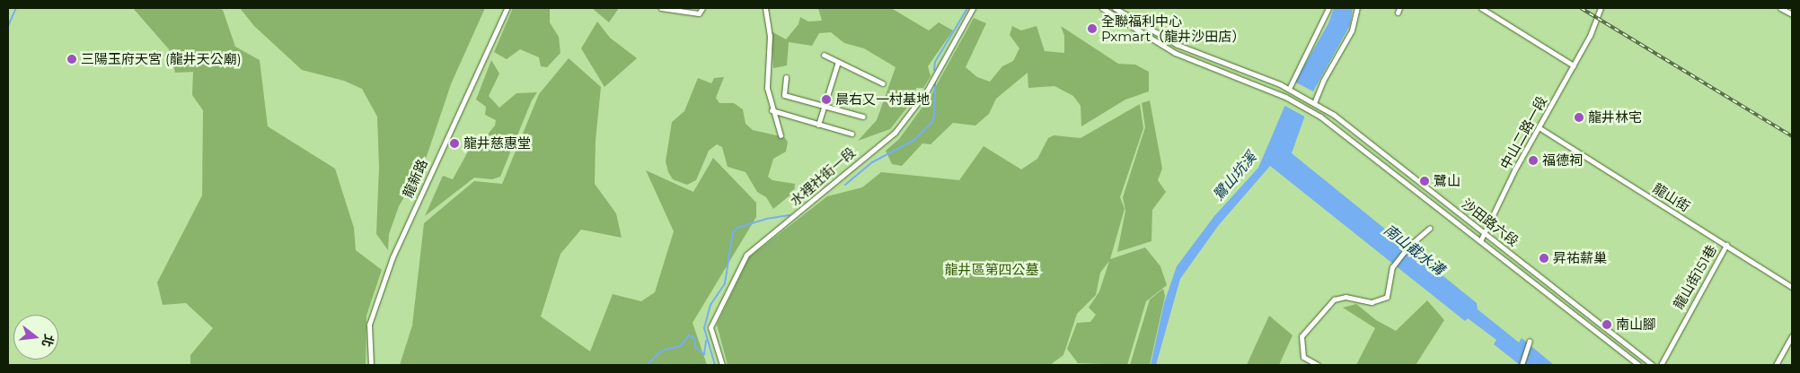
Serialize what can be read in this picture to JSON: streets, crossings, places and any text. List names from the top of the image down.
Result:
{
  "streets": {
    "street": [
      "中山二路一段",
      "水裡社街一段",
      "龍新路",
      "龍山街",
      "沙田路六段",
      "龍山街151巷"
    ]
  },
  "crossings": [
    ["中山二路一段", "龍山街"],
    ["中山二路一段", "沙田路六段"],
    ["龍山街", "龍山街151巷"]
  ],
  "water": ["鷺山坑溪", "南山截水溝"],
  "parks": ["龍井區第四公墓"],
  "places": [
    "全聯福利中心 Pxmart（龍井沙田店）",
    "三陽玉府天宮 (龍井天公廟)",
    "晨右又一村基地",
    "龍井林宅",
    "龍井慈惠堂",
    "福德祠",
    "鷺山",
    "昇祐薪巢",
    "南山腳"
  ],
  "north": "right"
}
